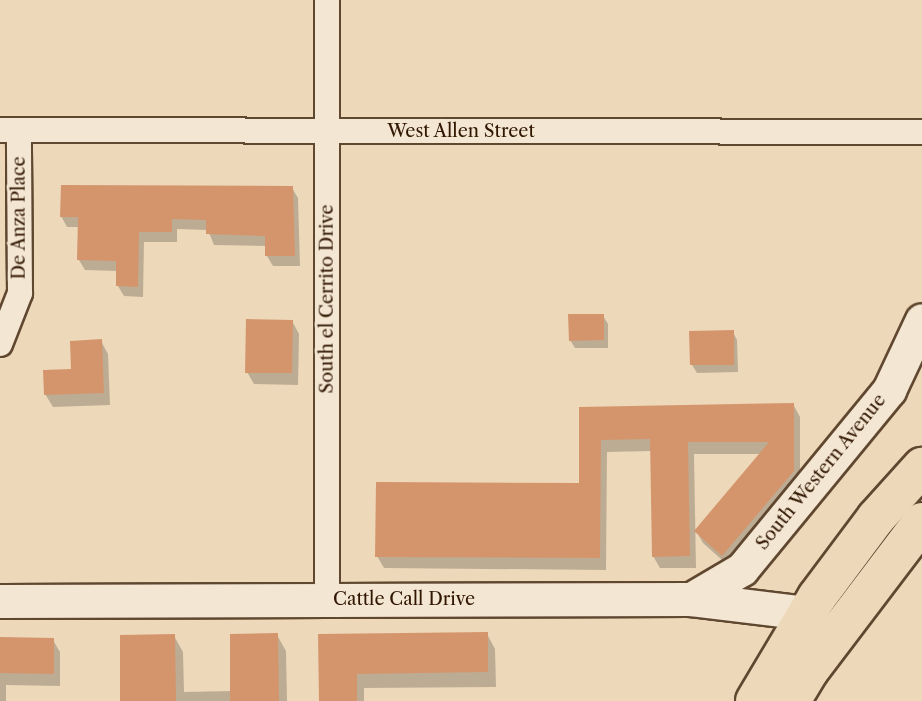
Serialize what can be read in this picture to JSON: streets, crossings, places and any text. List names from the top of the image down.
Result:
{
  "streets": {
    "street": [
      "West Allen Street",
      "De Anza Place",
      "South el Cerrito Drive",
      "South Western Avenue",
      "Cattle Call Drive"
    ]
  },
  "crossings": [
    ["West Allen Street", "De Anza Place"],
    ["West Allen Street", "South el Cerrito Drive"],
    ["South el Cerrito Drive", "Cattle Call Drive"],
    ["South Western Avenue", "Cattle Call Drive"]
  ]
}
